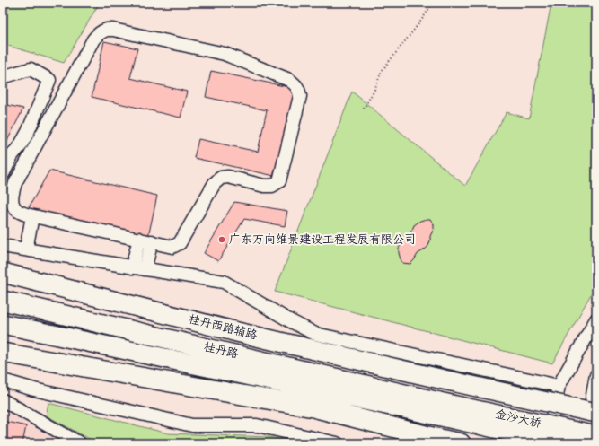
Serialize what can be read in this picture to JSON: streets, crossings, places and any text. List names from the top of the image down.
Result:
{
  "streets": {
    "highway": ["桂丹西路辅路", "桂丹路", "金沙大桥"]
  },
  "crossings": [
    ["桂丹西路辅路", "金沙大桥"],
    ["桂丹路", "金沙大桥"]
  ],
  "places": ["广东万向维景建设工程发展有限公司"]
}
